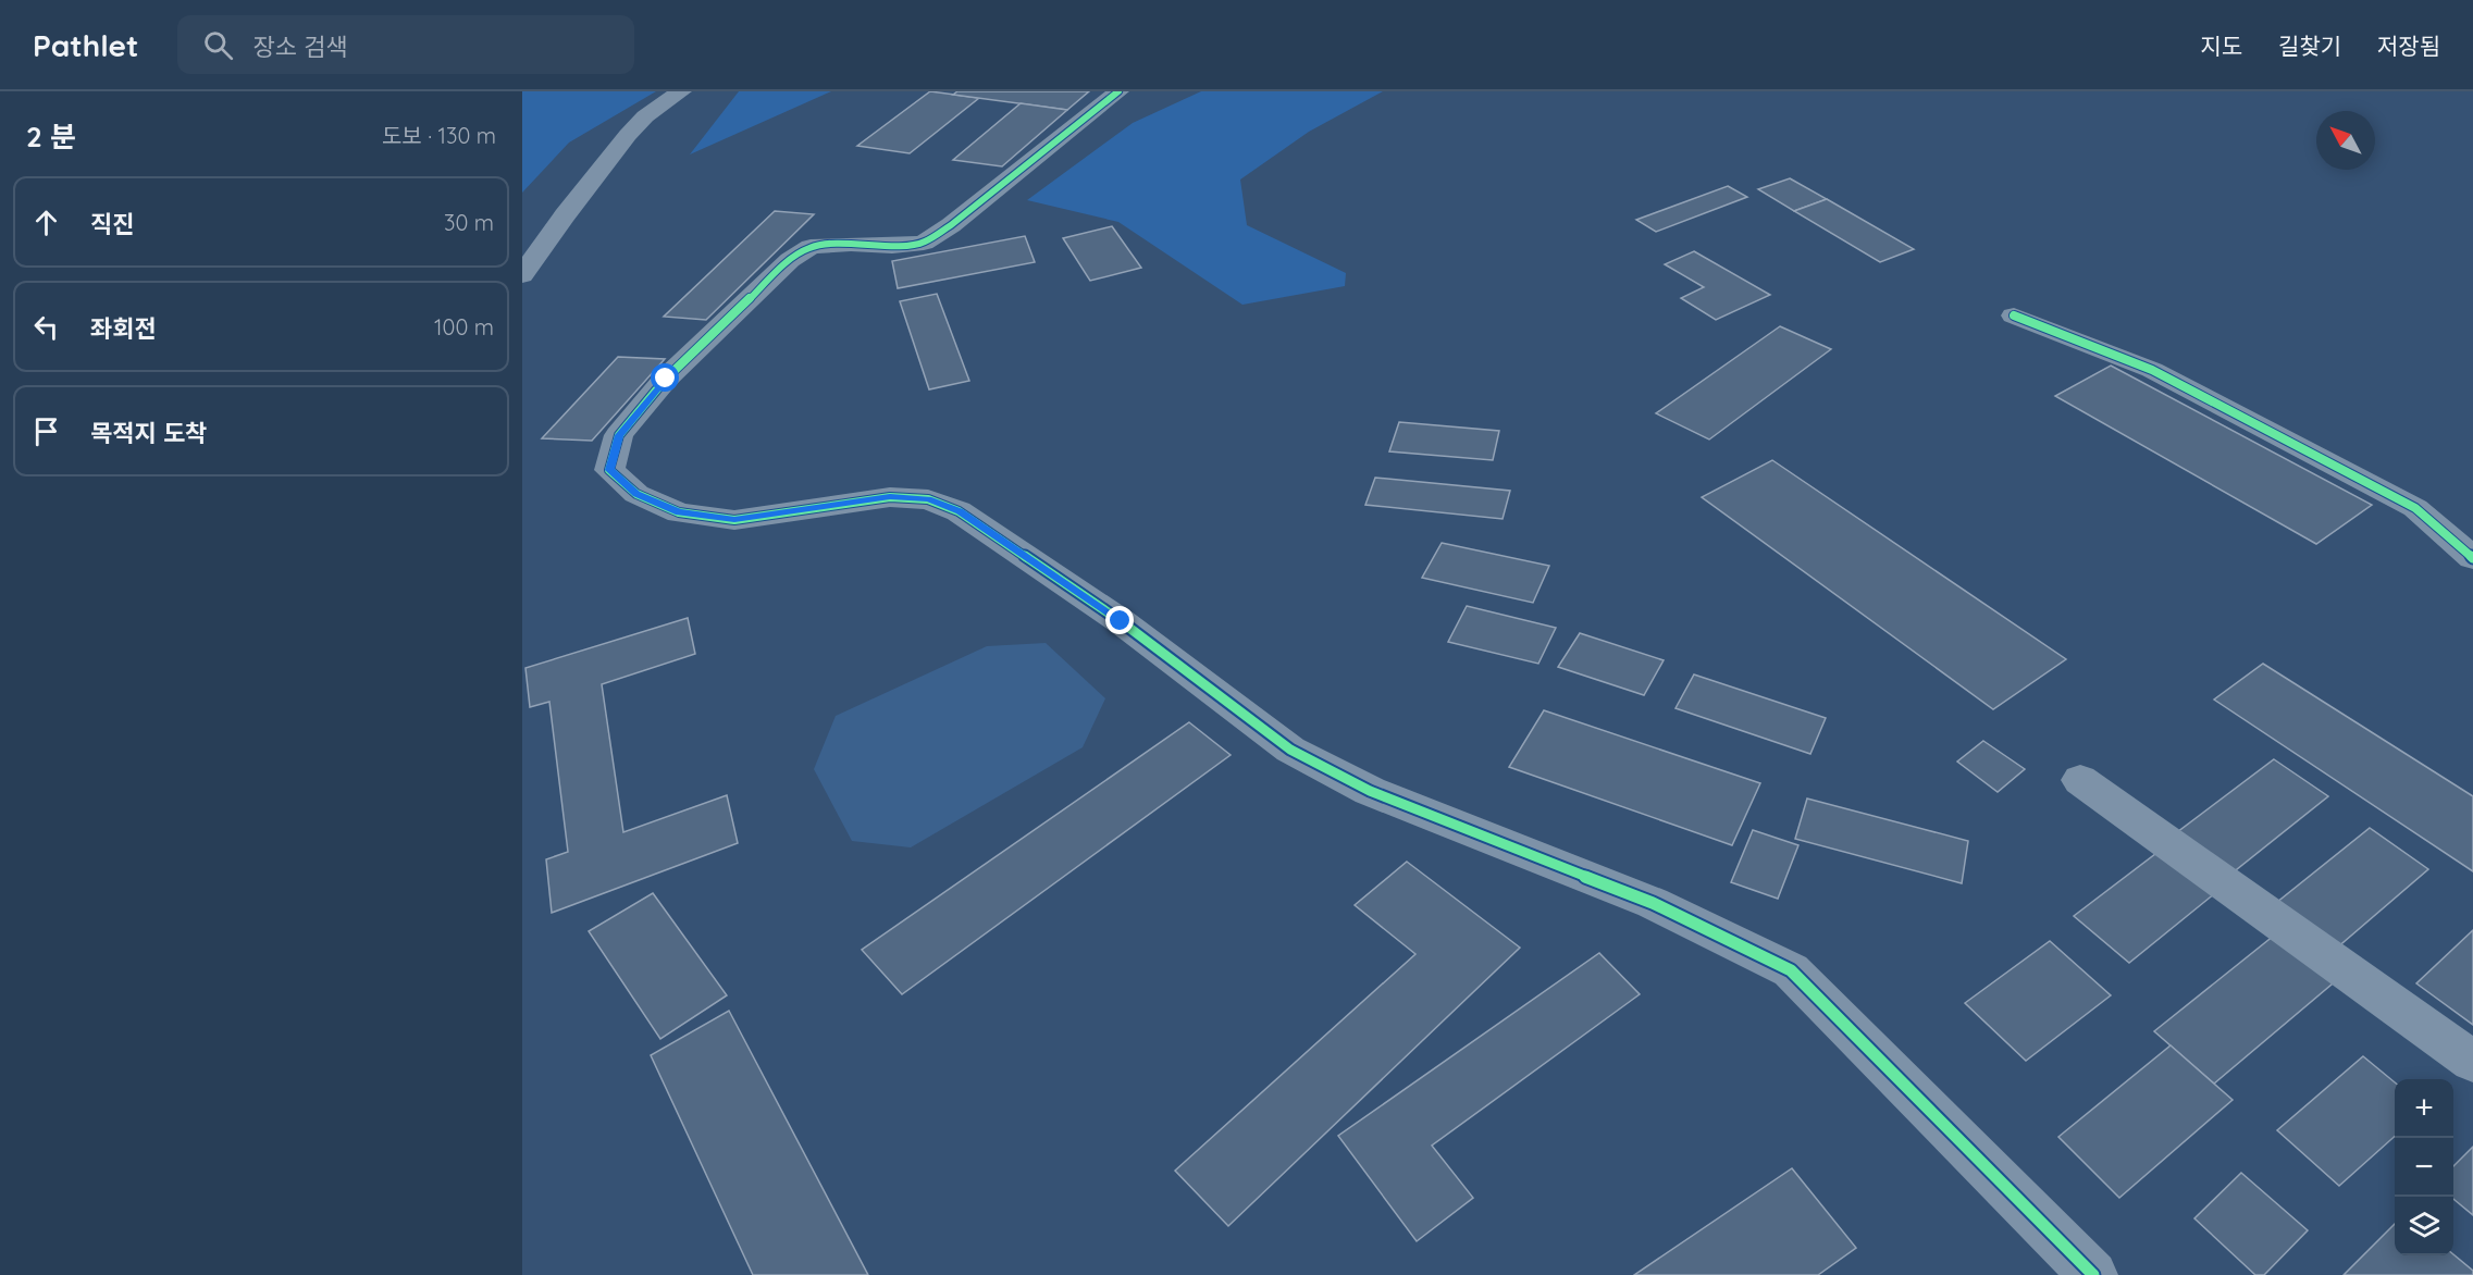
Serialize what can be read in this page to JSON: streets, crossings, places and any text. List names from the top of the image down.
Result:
{
  "north": "top left",
  "page": {
    "header": "Pathlet",
    "search": "장소 검색",
    "nav": ["지도", "길찾기", "저장됨"],
    "heading": ["2 분", "도보 · 130 m"],
    "list": [
      ["직진", "30 m"],
      ["좌회전", "100 m"],
      "목적지 도착"
    ],
    "map_buttons": ["+", "−"]
  }
}
